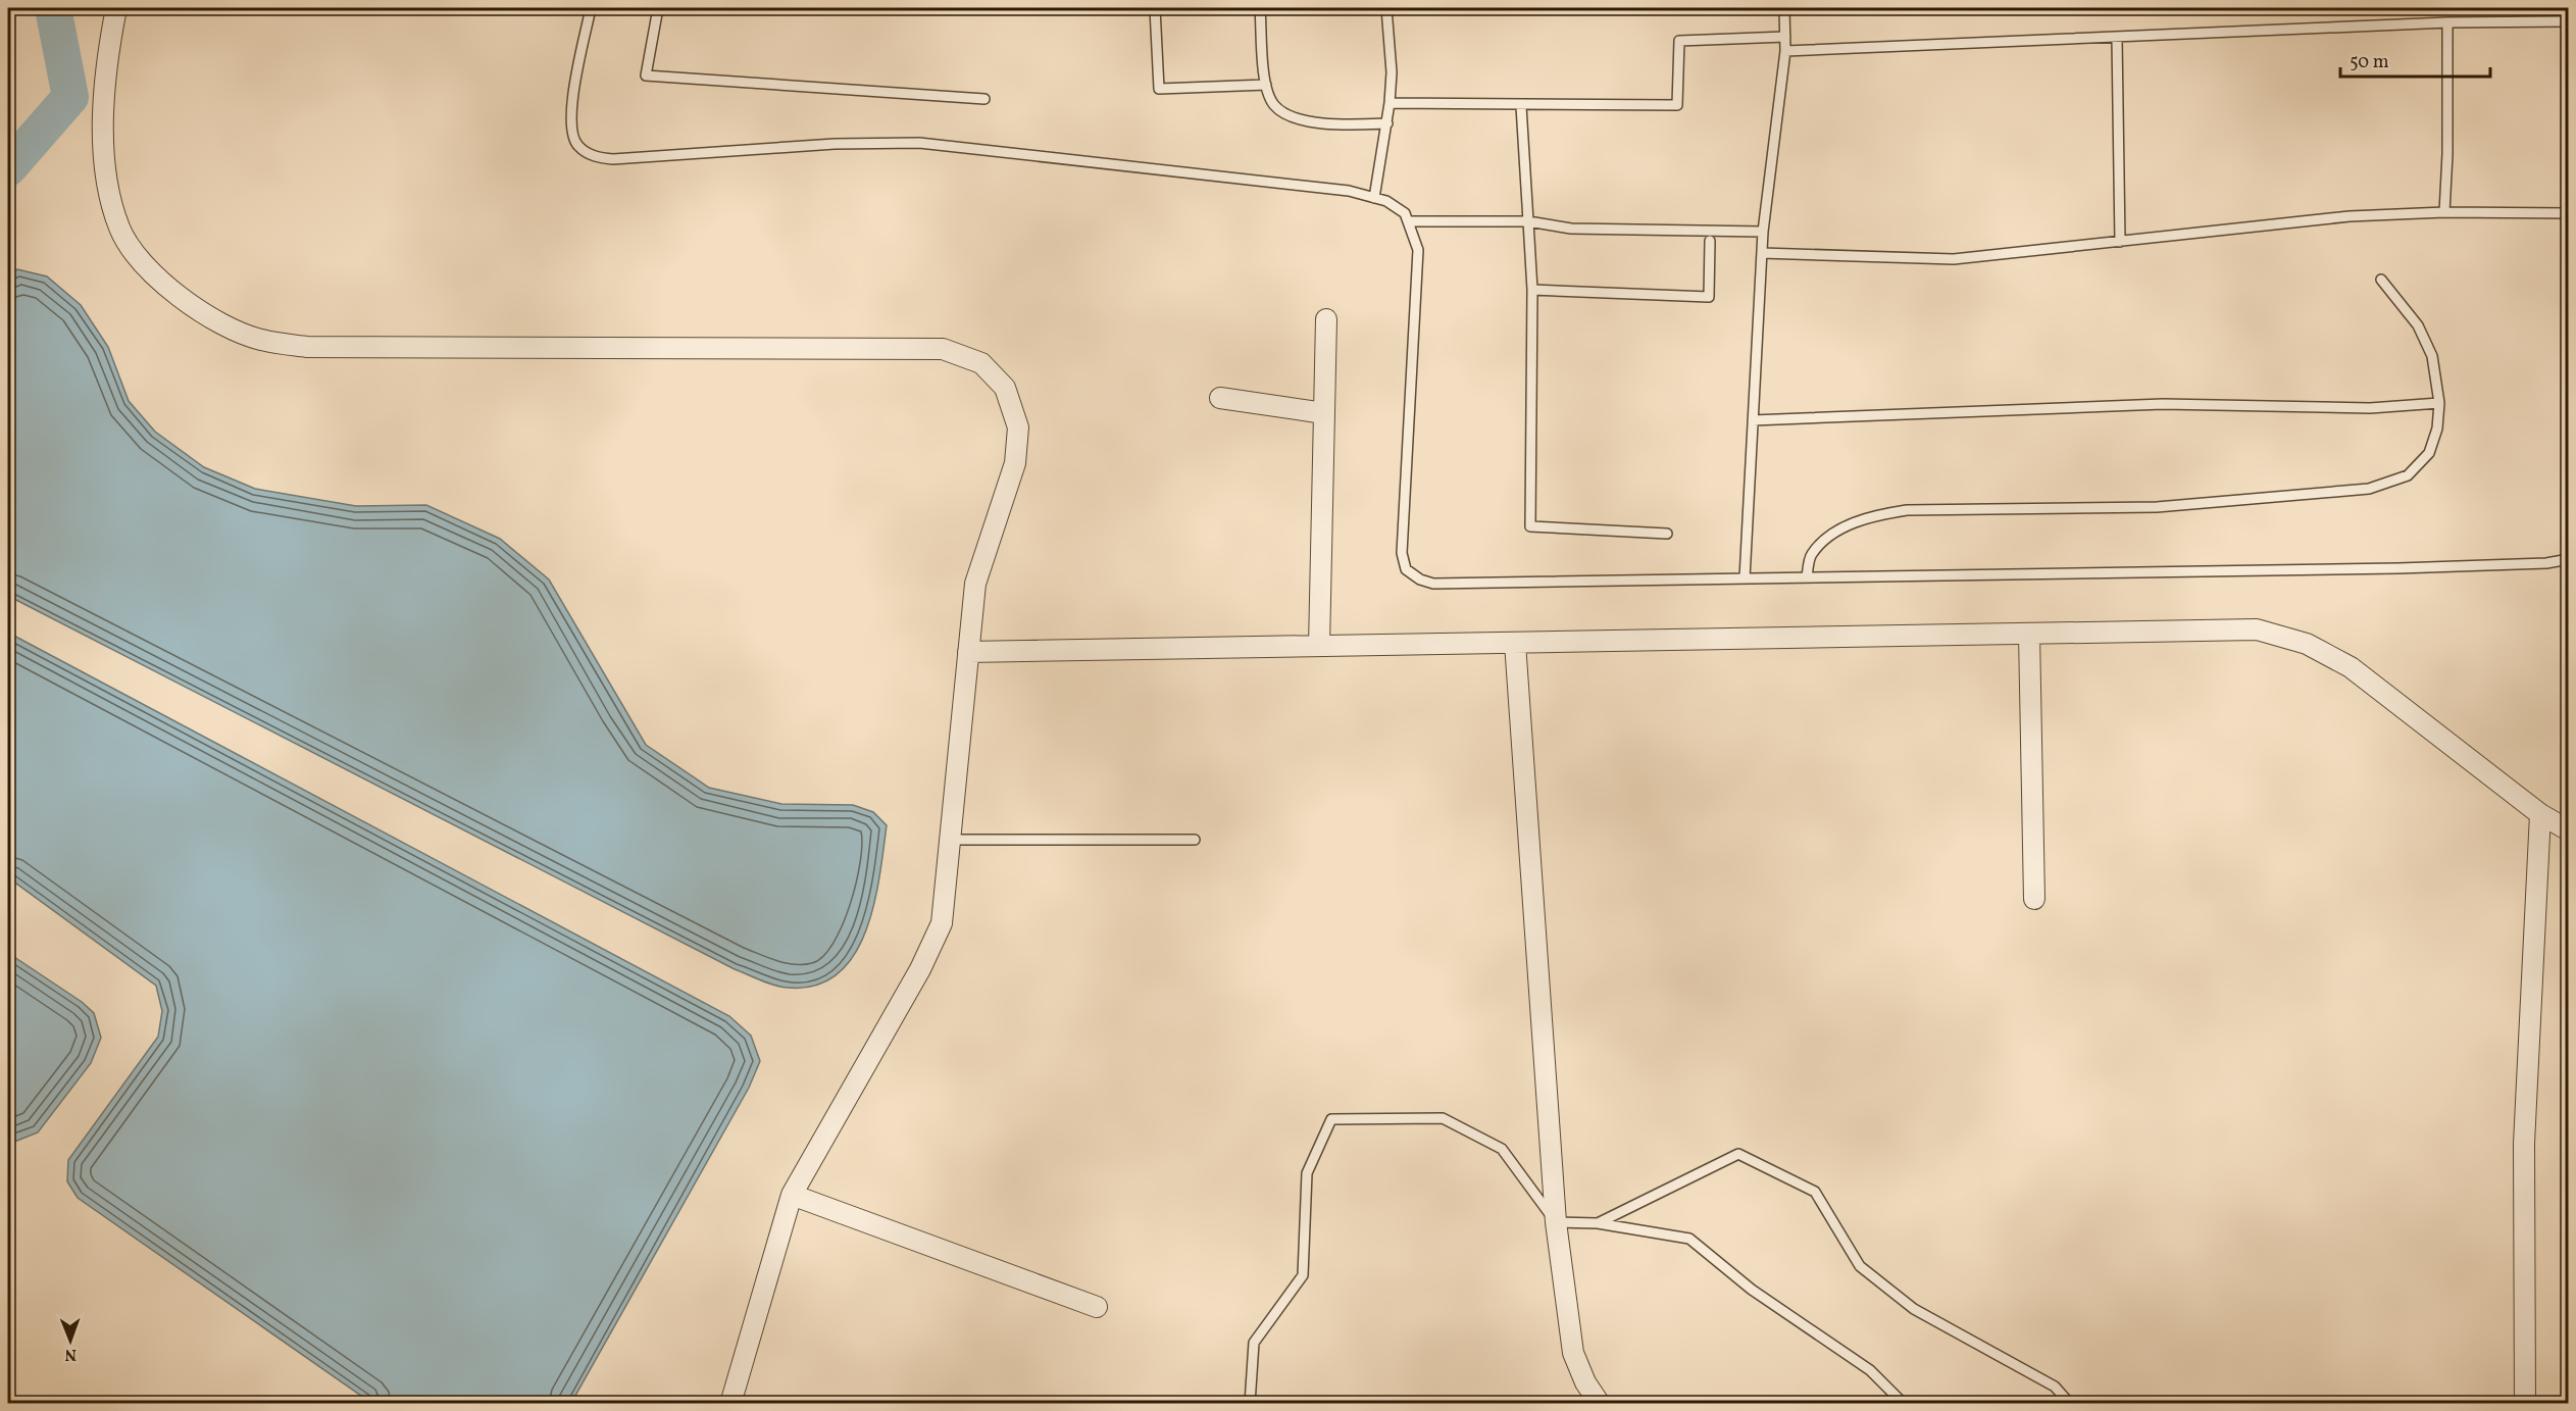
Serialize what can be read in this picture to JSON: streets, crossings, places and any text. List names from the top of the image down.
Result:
{
  "scale_bar": "50 m",
  "north": "bottom"
}
